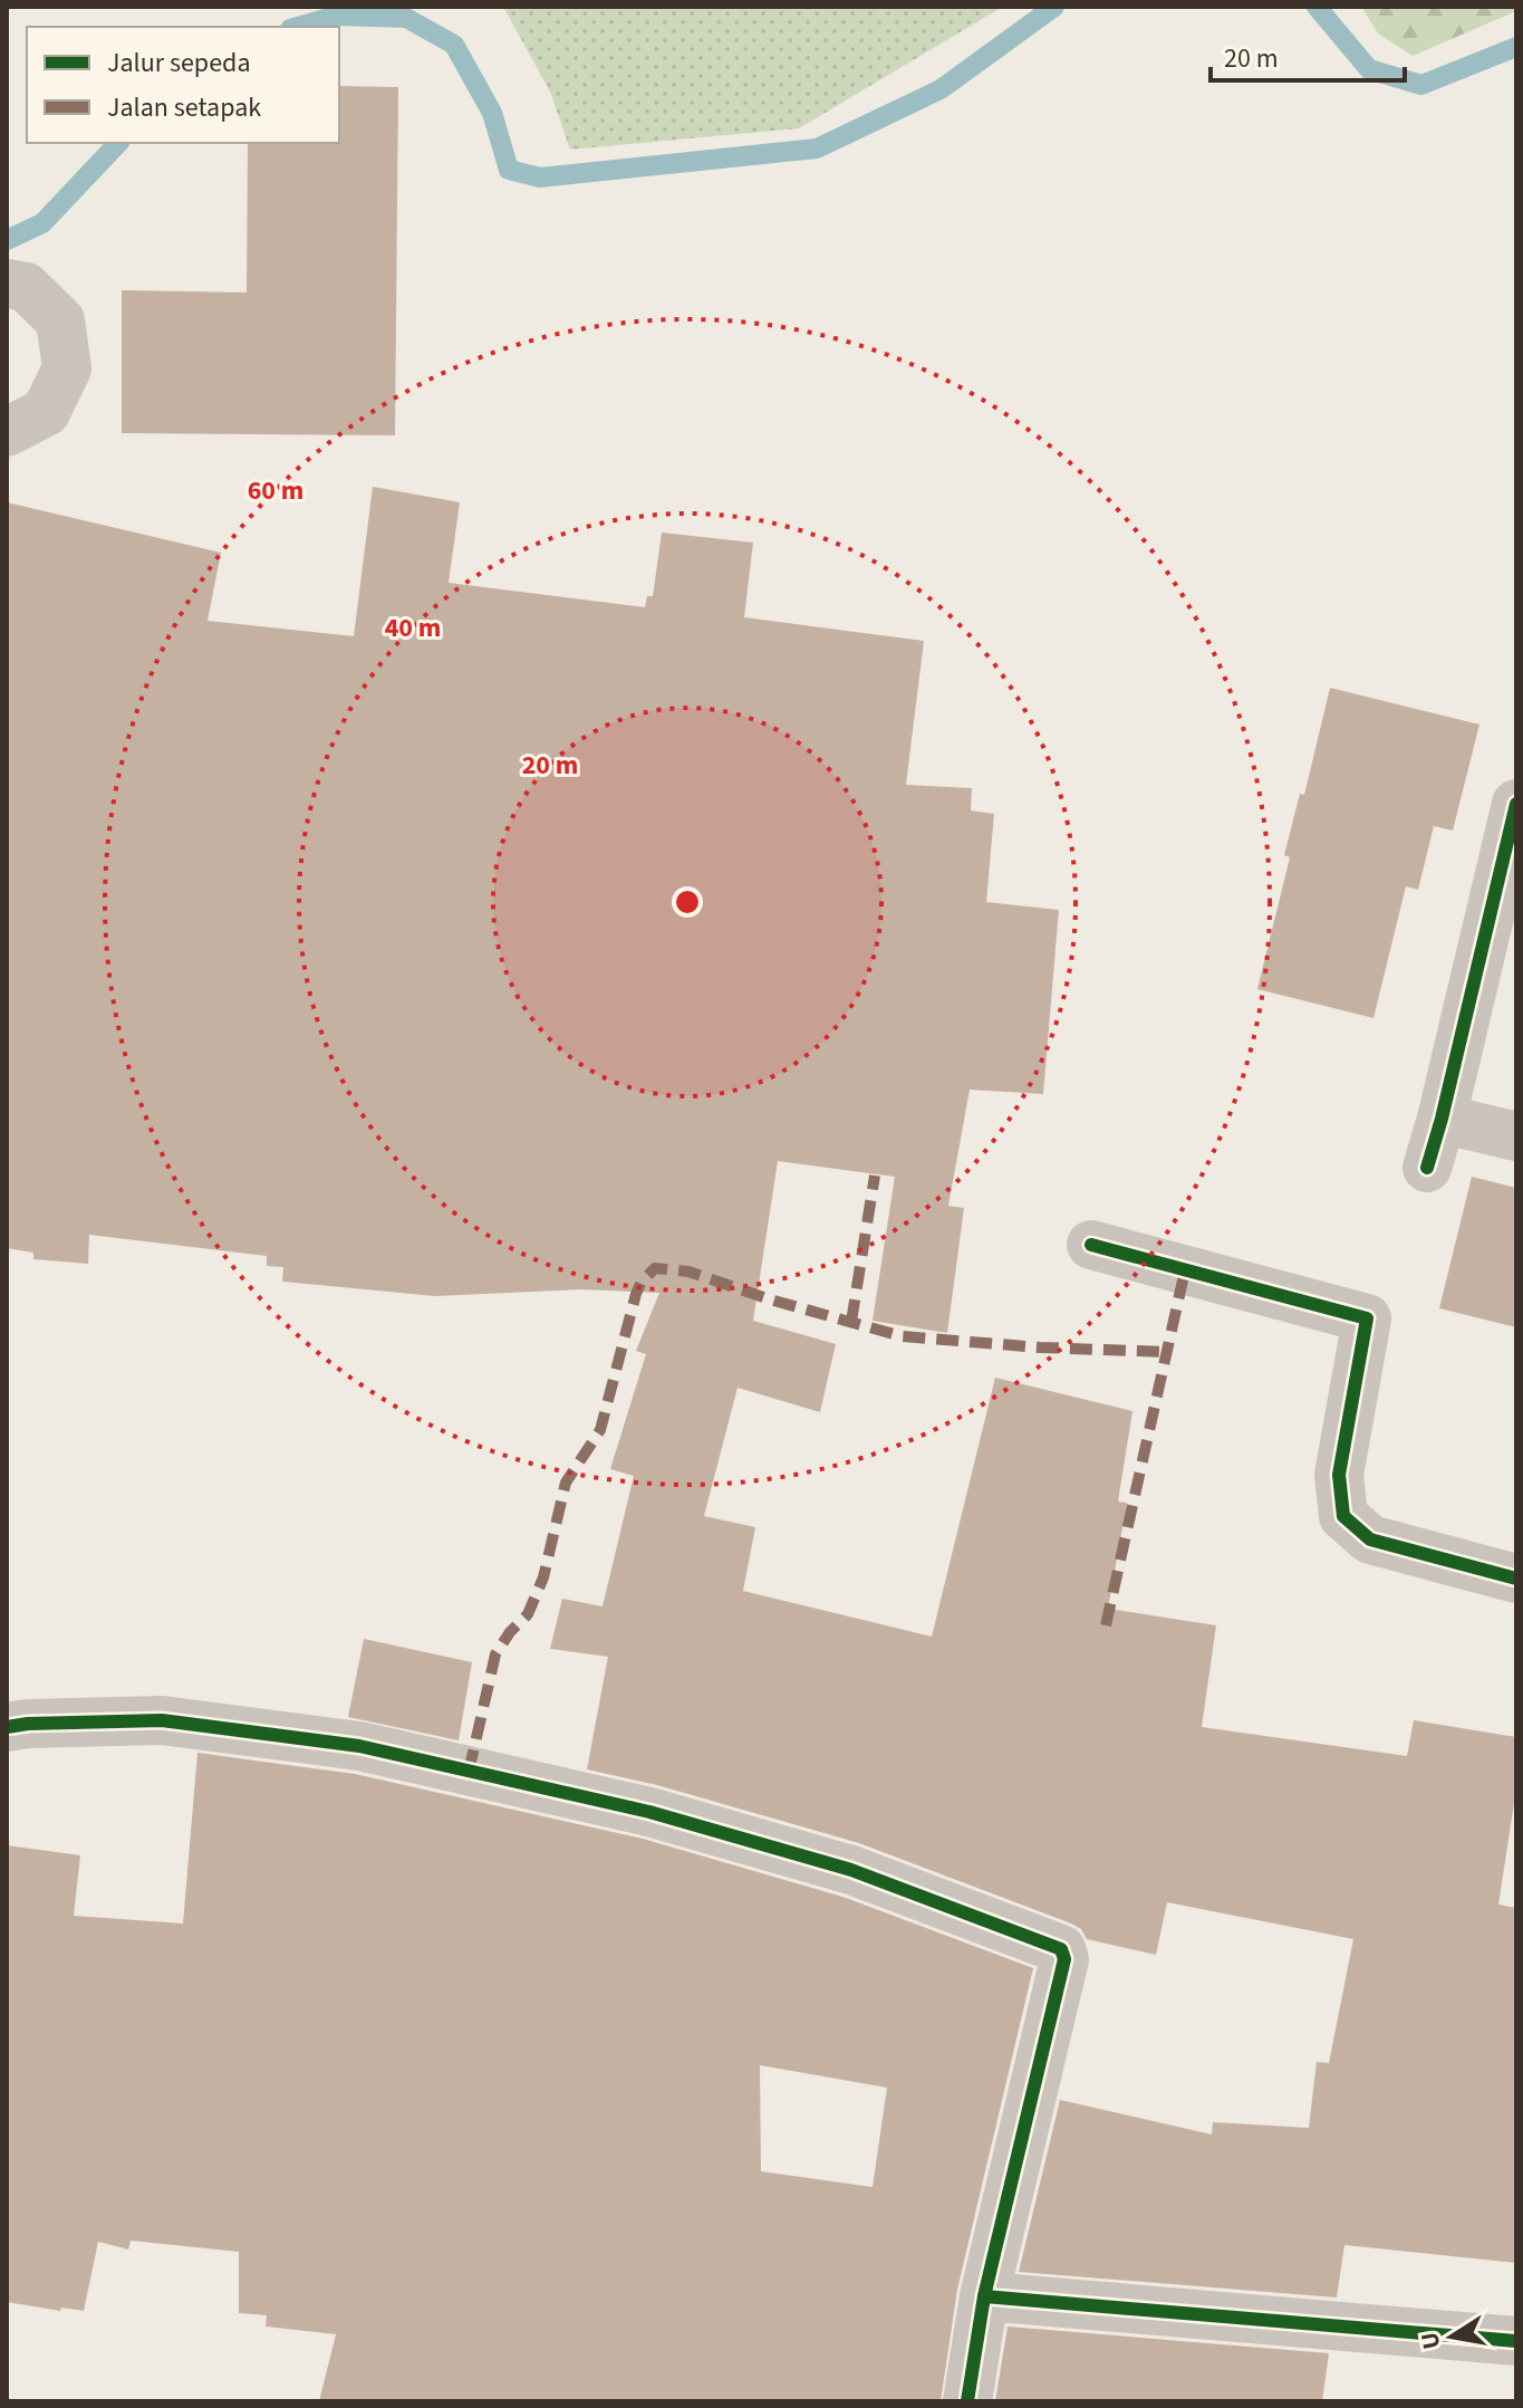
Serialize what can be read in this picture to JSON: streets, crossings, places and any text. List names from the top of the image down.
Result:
{
  "legend": ["Jalur sepeda", "Jalan setapak"],
  "scale_bar": "20 m",
  "north": "left",
  "rings": ["60 m", "40 m", "20 m"]
}
